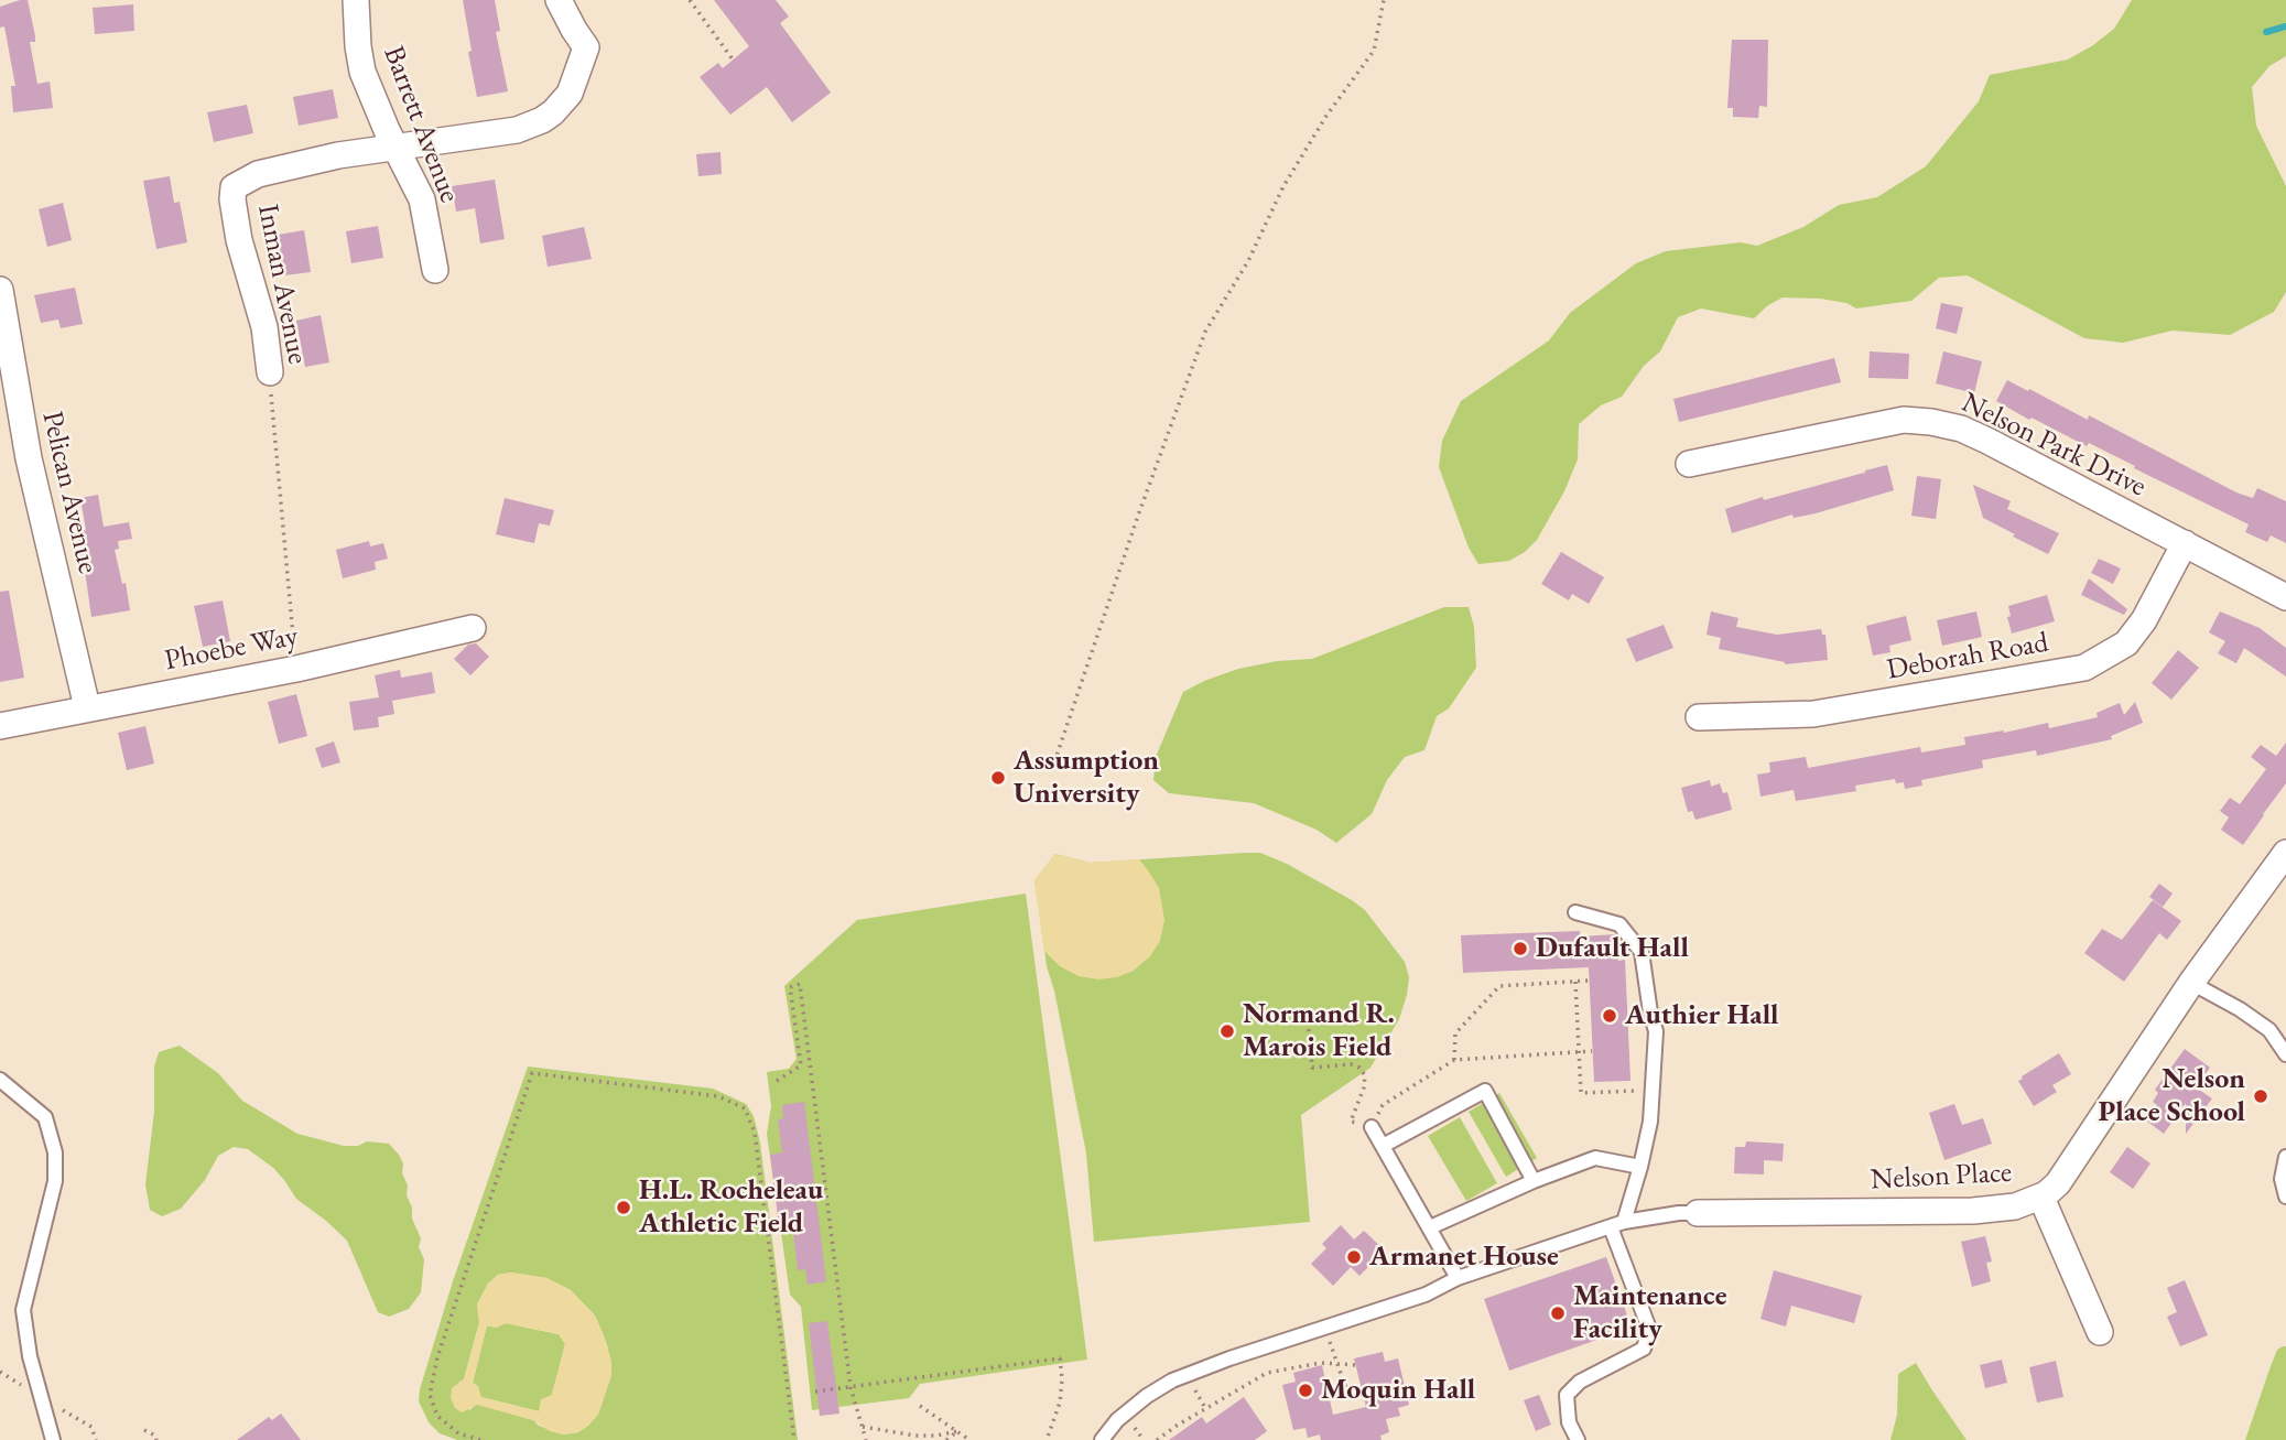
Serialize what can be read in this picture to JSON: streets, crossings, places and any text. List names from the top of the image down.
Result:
{
  "streets": {
    "street": [
      "Barrett Avenue",
      "Inman Avenue",
      "Nelson Park Drive",
      "Pelican Avenue",
      "Phoebe Way",
      "Deborah Road",
      "Nelson Place"
    ]
  },
  "crossings": [
    ["Barrett Avenue", "Inman Avenue"],
    ["Inman Avenue", "Phoebe Way"],
    ["Nelson Park Drive", "Deborah Road"],
    ["Pelican Avenue", "Phoebe Way"]
  ],
  "places": [
    "Assumption University",
    "Dufault Hall",
    "Authier Hall",
    "Normand R. Marois Field",
    "Nelson Place School",
    "H.L. Rocheleau Athletic Field",
    "Armanet House",
    "Maintenance Facility",
    "Moquin Hall"
  ]
}
